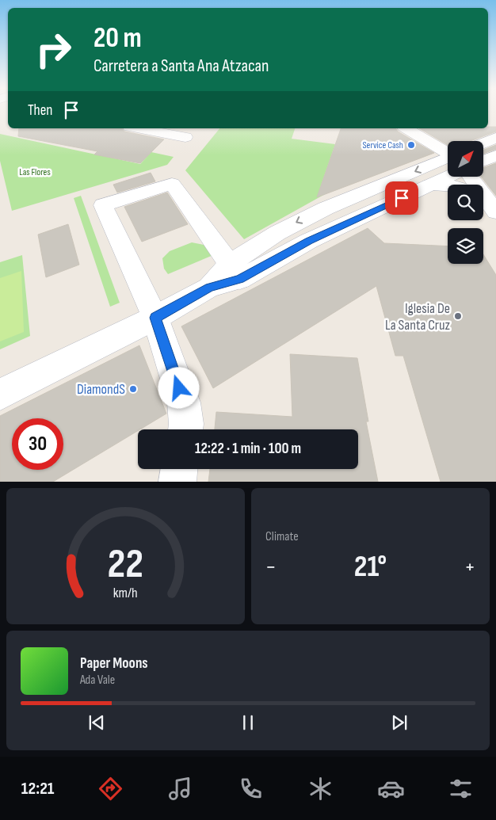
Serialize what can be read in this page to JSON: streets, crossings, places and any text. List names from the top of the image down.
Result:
{
  "parks": ["Las Flores"],
  "places": ["Service Cash", "Iglesia De La Santa Cruz", "DiamondS"],
  "north": "top right",
  "page": {
    "turn": ["20 m", "Carretera a Santa Ana Atzacan"],
    "then": "Then",
    "limit": "30",
    "trip": "12:22 · 1 min · 100 m",
    "tile": "Climate",
    "heat": ["−", "21°", "+"],
    "song": ["Paper Moons", "Ada Vale"],
    "tabs": "12:21",
    "gauge": ["22", "km/h"]
  }
}
